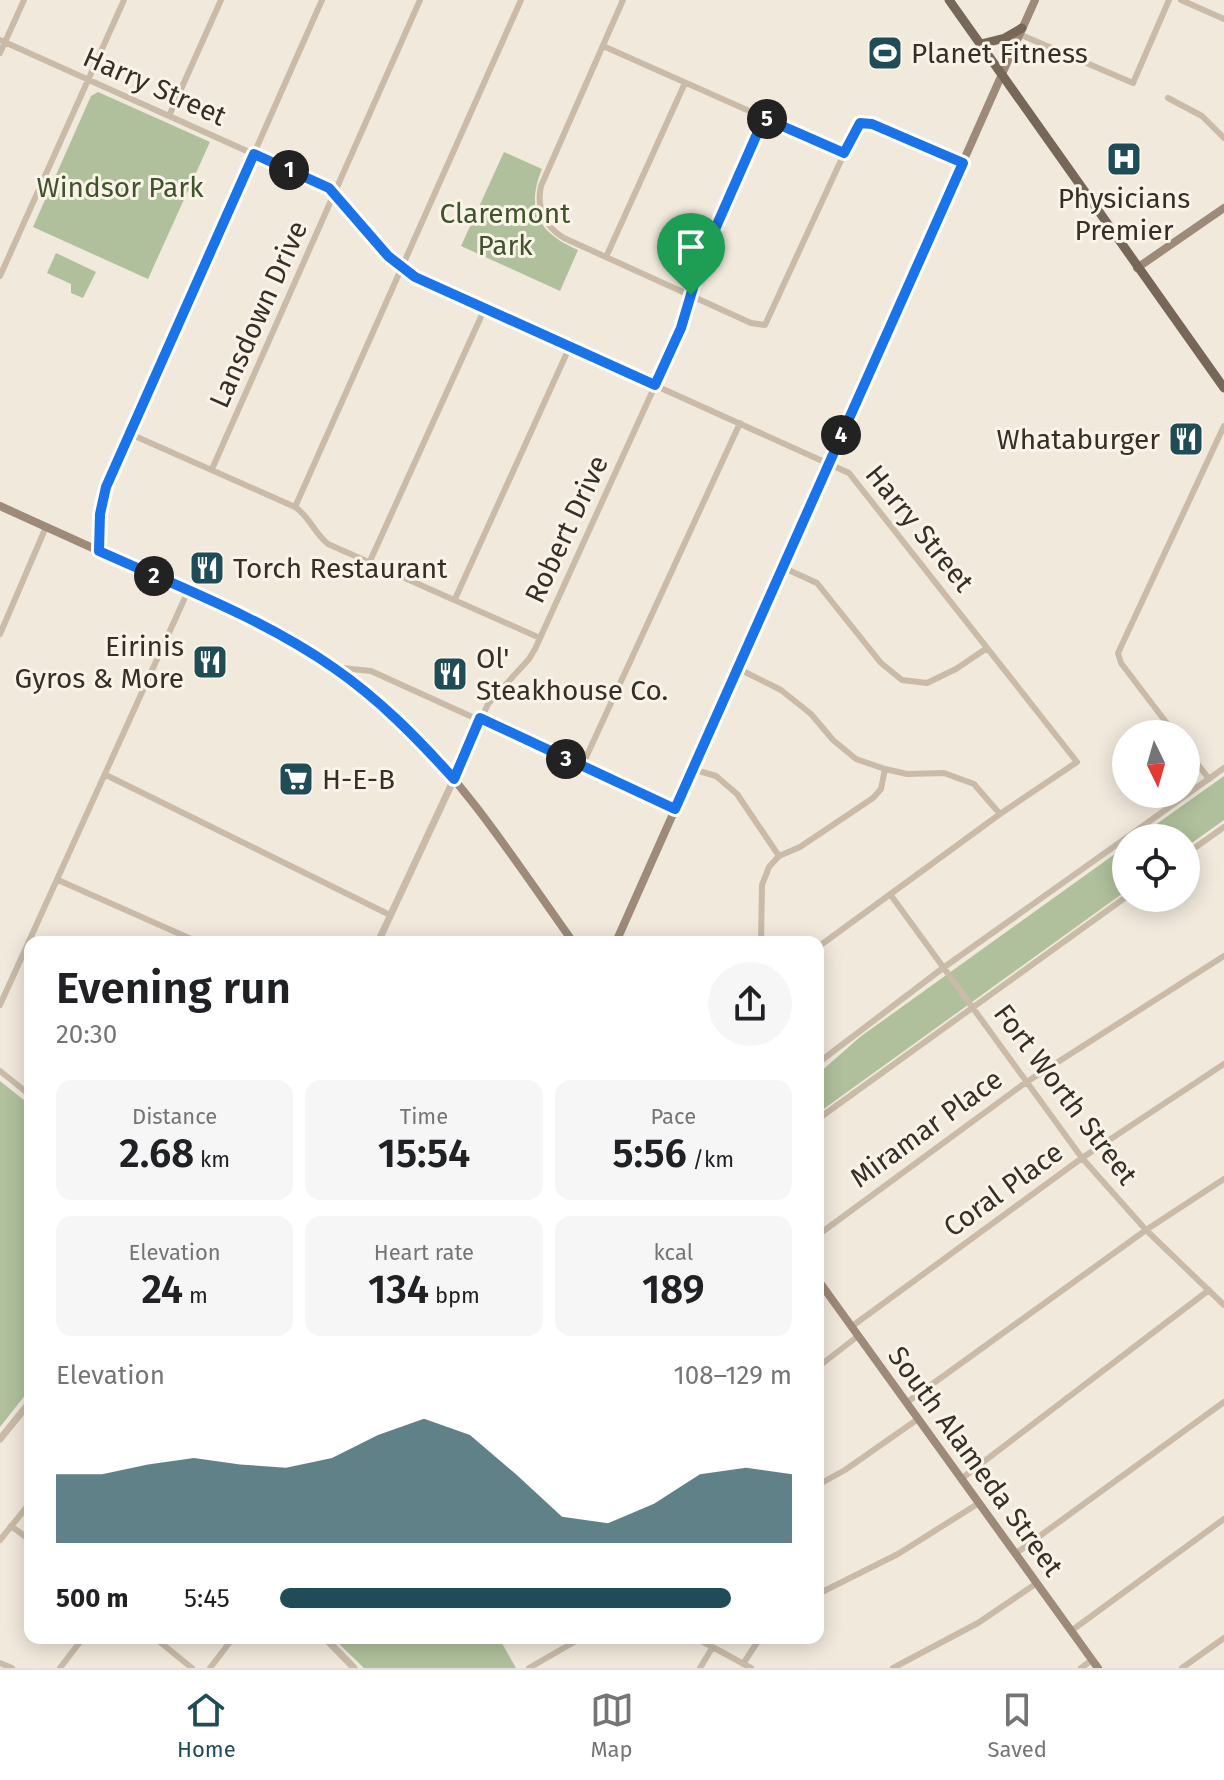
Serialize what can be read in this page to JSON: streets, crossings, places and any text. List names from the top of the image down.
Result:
{
  "streets": {
    "main road": ["South Alameda Street"],
    "street": [
      "Harry Street",
      "Lansdown Drive",
      "Robert Drive",
      "Fort Worth Street",
      "Miramar Place",
      "Coral Place"
    ]
  },
  "crossings": [
    ["Harry Street", "Lansdown Drive"],
    ["Harry Street", "Robert Drive"],
    ["Fort Worth Street", "Miramar Place"],
    ["Fort Worth Street", "Coral Place"],
    ["Coral Place", "South Alameda Street"]
  ],
  "parks": ["Windsor Park", "Claremont Park"],
  "places": {
    "sports": ["Planet Fitness"],
    "hospital": ["Physicians Premier"],
    "restaurant": [
      "Whataburger",
      "Torch Restaurant",
      "Eirinis Gyros & More",
      "Ol' Steakhouse Co."
    ],
    "supermarket": ["H-E-B"]
  },
  "north": "bottom",
  "page": {
    "pins": [
      "5",
      "1",
      "4",
      "2",
      "3"
    ],
    "heading": ["Evening run", "20:30"],
    "stats": [
      ["Distance", "2.68 km"],
      ["Time", "15:54"],
      ["Pace", "5:56 /km"],
      ["Elevation", "24 m"],
      ["Heart rate", "134 bpm"],
      ["kcal", "189"]
    ],
    "chart": ["Elevation", "108–129 m"],
    "list": [
      {
        "name": "500 m",
        "note": "5:45"
      }
    ],
    "tabs": ["Home", "Map", "Saved"]
  }
}
